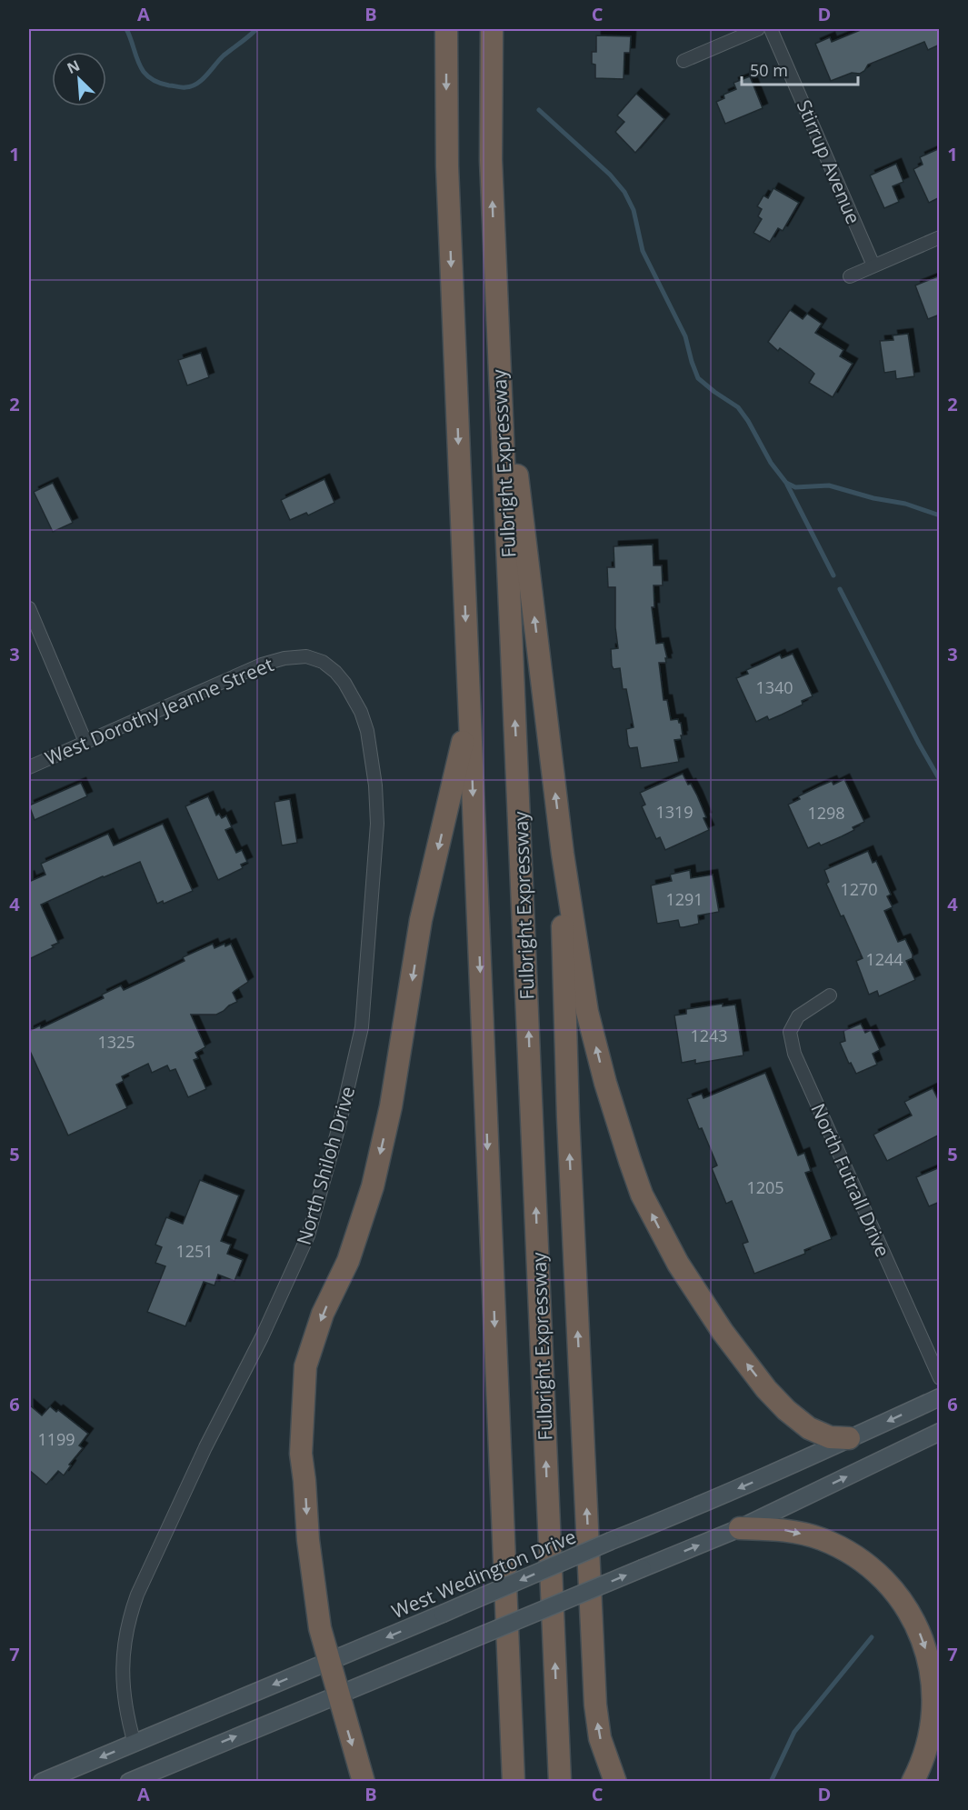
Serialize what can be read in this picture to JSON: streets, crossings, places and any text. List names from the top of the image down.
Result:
{
  "streets": {
    "highway": ["Fulbright Expressway"],
    "main road": ["West Wedington Drive"],
    "street": [
      "Stirrup Avenue",
      "West Dorothy Jeanne Street",
      "North Shiloh Drive",
      "North Futrall Drive"
    ]
  },
  "crossings": [
    ["West Dorothy Jeanne Street", "North Shiloh Drive"],
    ["North Shiloh Drive", "West Wedington Drive"]
  ],
  "house_numbers": [
    "1340",
    "1319",
    "1298",
    "1270",
    "1291",
    "1244",
    "1243",
    "1325",
    "1205",
    "1251",
    "1199"
  ],
  "scale_bar": "50 m",
  "north": "top left",
  "grid": {
    "columns": [
      "A",
      "B",
      "C",
      "D"
    ],
    "rows": [
      "1",
      "2",
      "3",
      "4",
      "5",
      "6",
      "7"
    ]
  }
}
